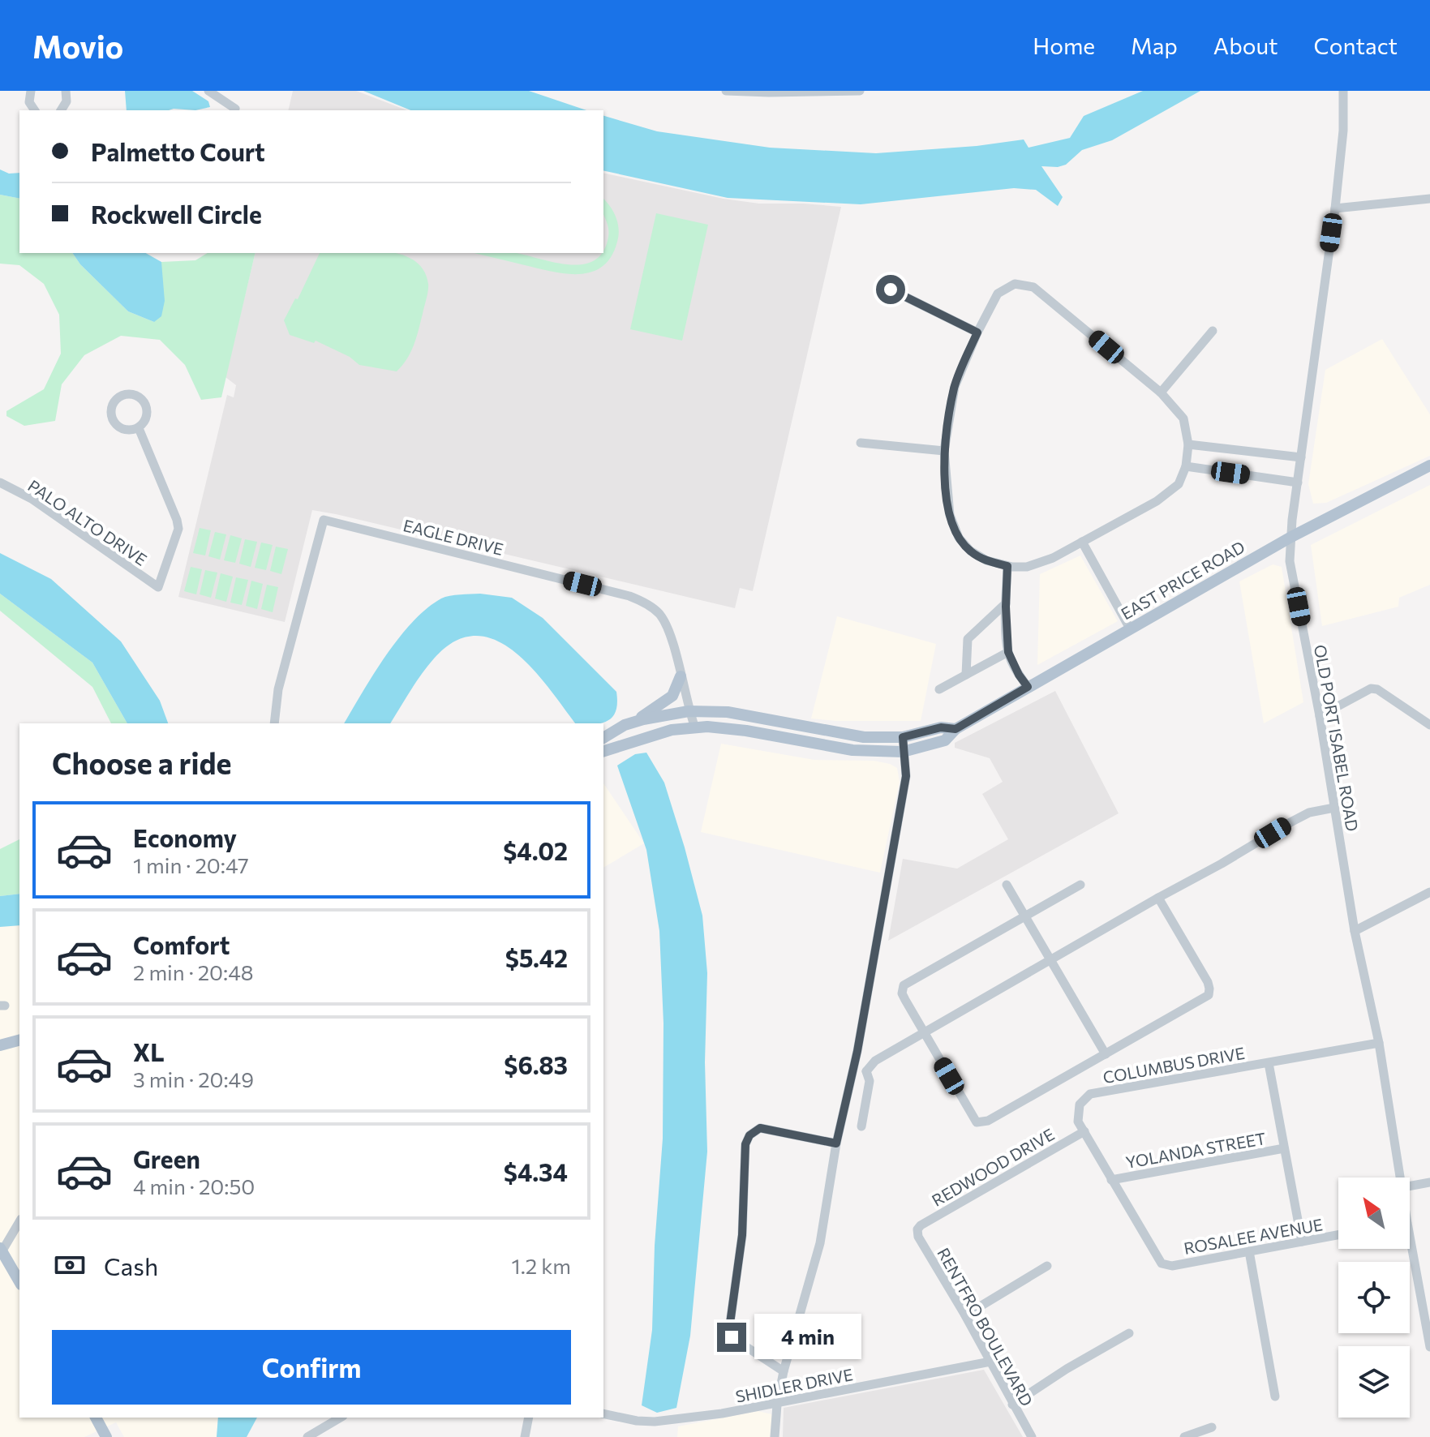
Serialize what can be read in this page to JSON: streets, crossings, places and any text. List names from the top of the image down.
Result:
{
  "streets": {
    "main road": ["EAST PRICE ROAD"],
    "street": [
      "PALO ALTO DRIVE",
      "EAGLE DRIVE",
      "OLD PORT ISABEL ROAD",
      "COLUMBUS DRIVE",
      "YOLANDA STREET",
      "REDWOOD DRIVE",
      "ROSALEE AVENUE",
      "RENTFRO BOULEVARD",
      "SHIDLER DRIVE"
    ]
  },
  "crossings": [
    ["EAGLE DRIVE", "EAST PRICE ROAD"],
    ["EAST PRICE ROAD", "OLD PORT ISABEL ROAD"],
    ["OLD PORT ISABEL ROAD", "COLUMBUS DRIVE"],
    ["COLUMBUS DRIVE", "YOLANDA STREET"],
    ["COLUMBUS DRIVE", "REDWOOD DRIVE"],
    ["COLUMBUS DRIVE", "ROSALEE AVENUE"],
    ["REDWOOD DRIVE", "RENTFRO BOULEVARD"],
    ["RENTFRO BOULEVARD", "SHIDLER DRIVE"]
  ],
  "north": "top left",
  "page": {
    "header": "Movio",
    "nav": [
      "Home",
      "Map",
      "About",
      "Contact"
    ],
    "banner": ["Palmetto Court", "Rockwell Circle"],
    "heading": "Choose a ride",
    "list": [
      {
        "name": "Economy",
        "note": "1 min · 20:47",
        "value": "$4.02"
      },
      {
        "name": "Comfort",
        "note": "2 min · 20:48",
        "value": "$5.42"
      },
      {
        "name": "XL",
        "note": "3 min · 20:49",
        "value": "$6.83"
      },
      {
        "name": "Green",
        "note": "4 min · 20:50",
        "value": "$4.34"
      }
    ],
    "pay": ["Cash", "1.2 km"],
    "bubble": "4 min",
    "buttons": "Confirm"
  }
}
